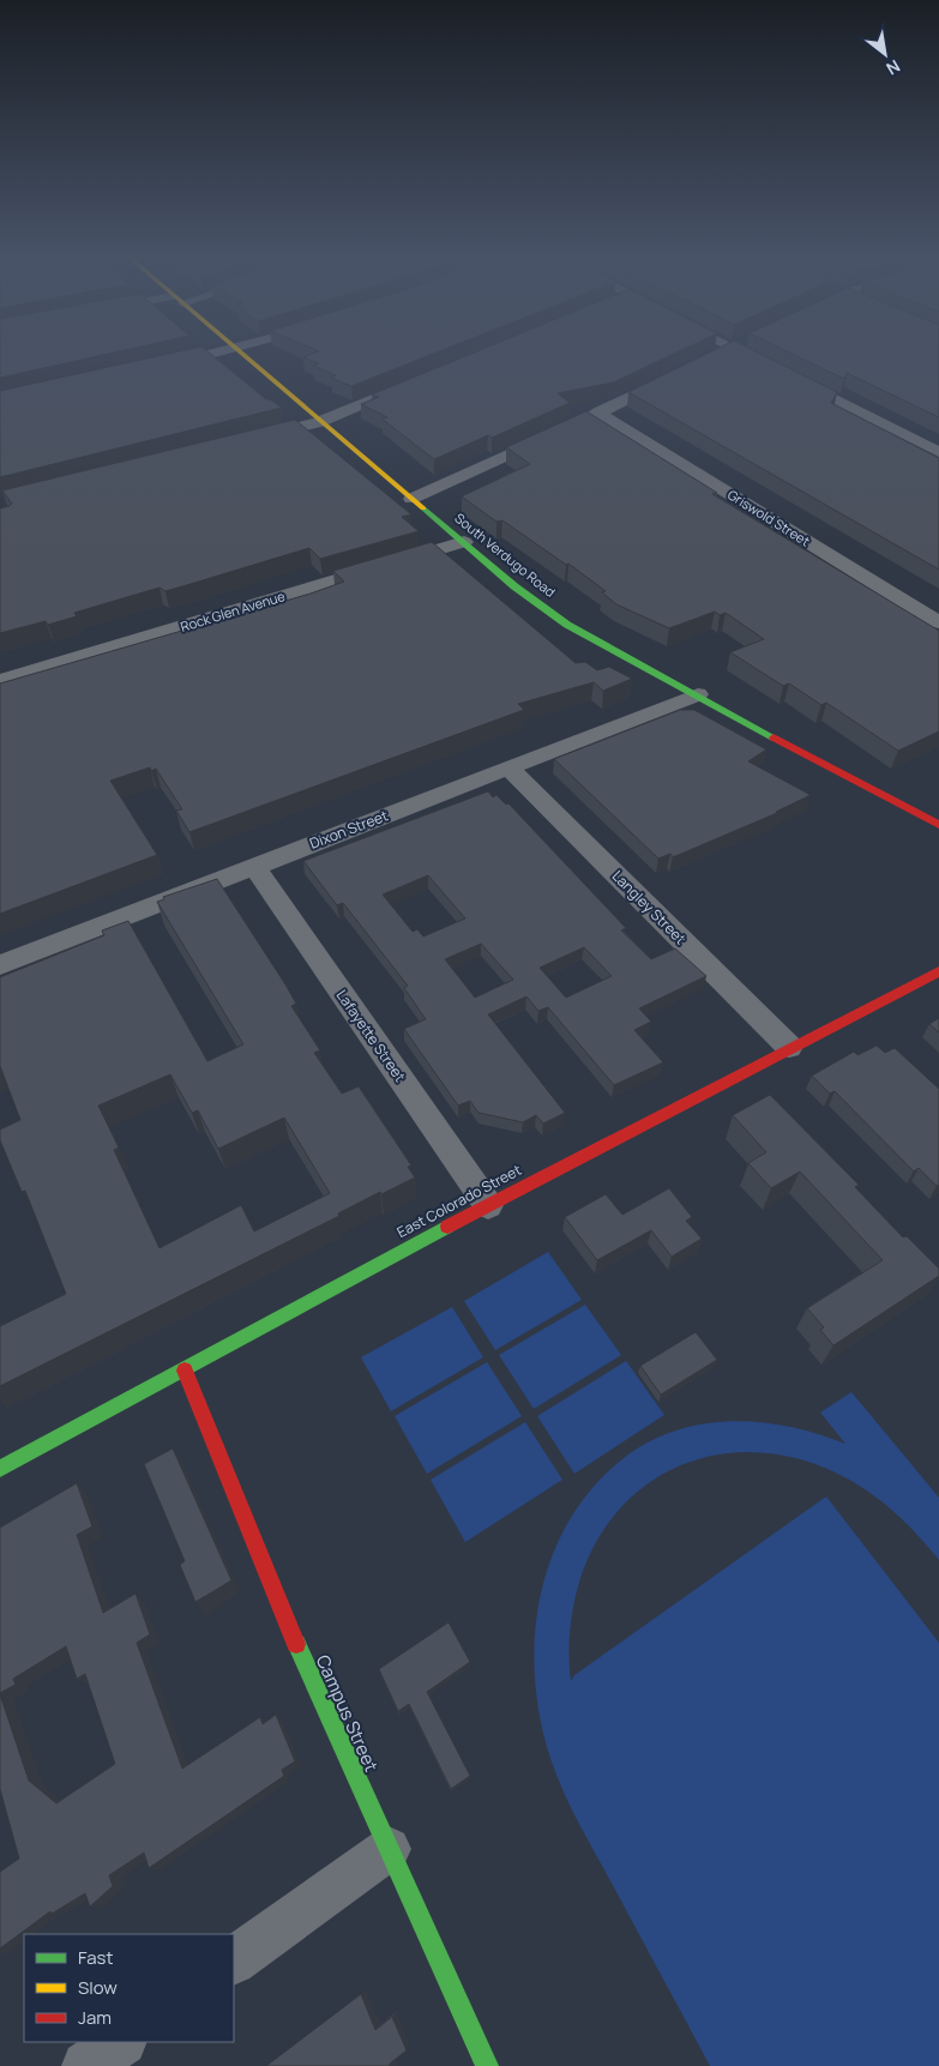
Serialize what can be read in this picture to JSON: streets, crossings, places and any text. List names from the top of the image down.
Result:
{
  "streets": {
    "main road": ["South Verdugo Road", "East Colorado Street", "Campus Street"],
    "street": [
      "Griswold Street",
      "Rock Glen Avenue",
      "Dixon Street",
      "Langley Street",
      "Lafayette Street"
    ]
  },
  "crossings": [
    ["South Verdugo Road", "Rock Glen Avenue"],
    ["South Verdugo Road", "Dixon Street"],
    ["Dixon Street", "Langley Street"],
    ["Dixon Street", "Lafayette Street"],
    ["Langley Street", "East Colorado Street"],
    ["Lafayette Street", "East Colorado Street"],
    ["East Colorado Street", "Campus Street"]
  ],
  "legend": ["Fast", "Slow", "Jam"],
  "north": "bottom right"
}
